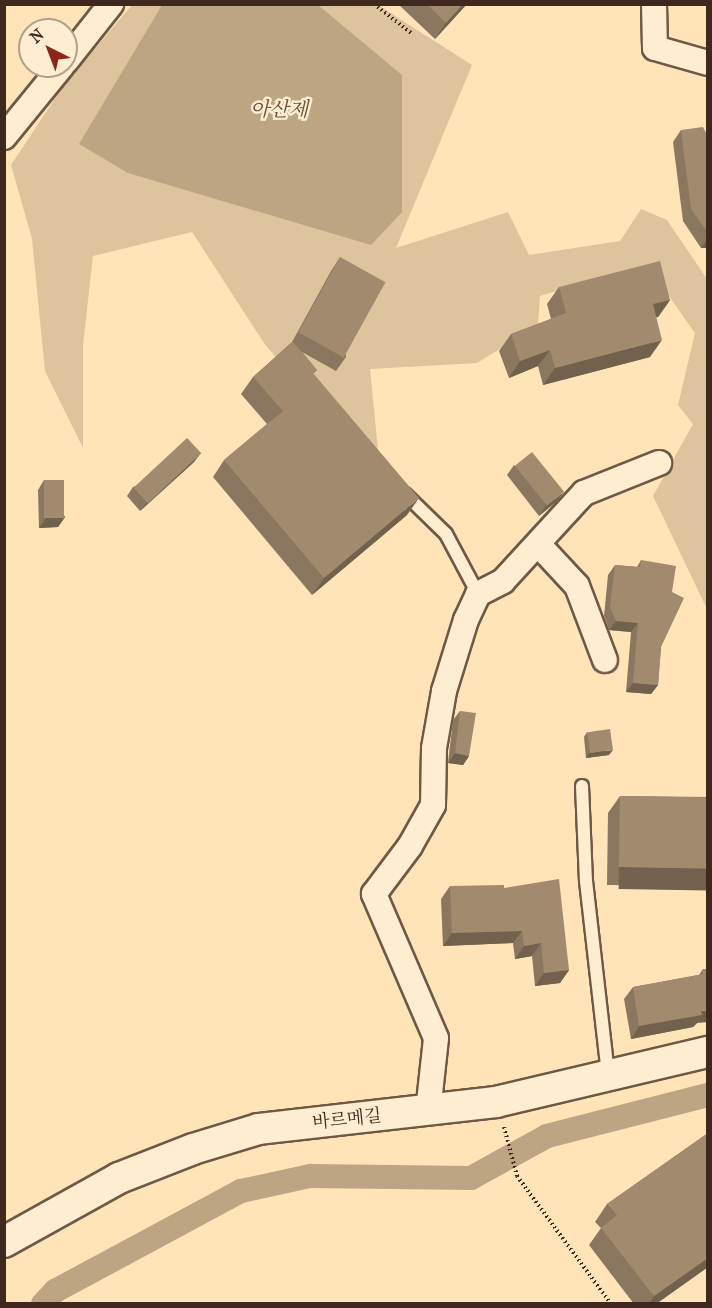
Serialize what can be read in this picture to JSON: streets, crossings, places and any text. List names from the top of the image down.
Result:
{
  "streets": {
    "street": ["바르메길"]
  },
  "water": ["아산제"],
  "north": "top left"
}
